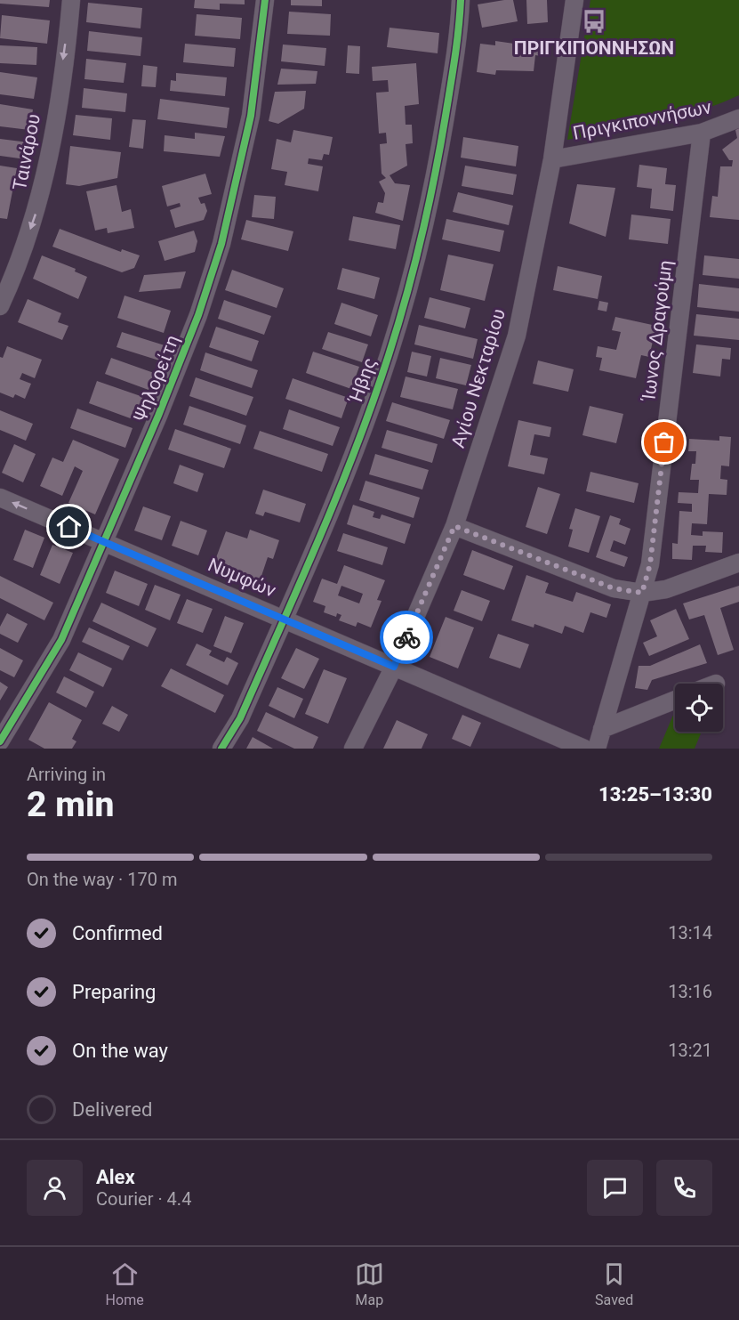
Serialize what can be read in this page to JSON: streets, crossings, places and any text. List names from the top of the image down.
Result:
{
  "streets": {
    "street": [
      "Πριγκιποννήσων",
      "Ταινάρου",
      "Ίωνος Δραγούμη",
      "Ψηλορείτη",
      "Αγίου Νεκταρίου",
      "Ήβης",
      "Νυμφών"
    ]
  },
  "crossings": [
    ["Πριγκιποννήσων", "Ίωνος Δραγούμη"],
    ["Πριγκιποννήσων", "Αγίου Νεκταρίου"],
    ["Ψηλορείτη", "Νυμφών"],
    ["Αγίου Νεκταρίου", "Νυμφών"],
    ["Ήβης", "Νυμφών"]
  ],
  "one_way": ["Ταινάρου"],
  "places": {
    "bus stop": ["ΠΡΙΓΚΙΠΟΝΝΗΣΩΝ"]
  },
  "page": {
    "heading": ["2 min", "Arriving in", "13:25–13:30"],
    "panel": ["Alex", "Courier · 4.4"],
    "bar": "On the way · 170 m",
    "list": [
      ["Confirmed", "13:14"],
      ["Preparing", "13:16"],
      ["On the way", "13:21"],
      "Delivered"
    ],
    "tabs": ["Home", "Map", "Saved"]
  }
}
